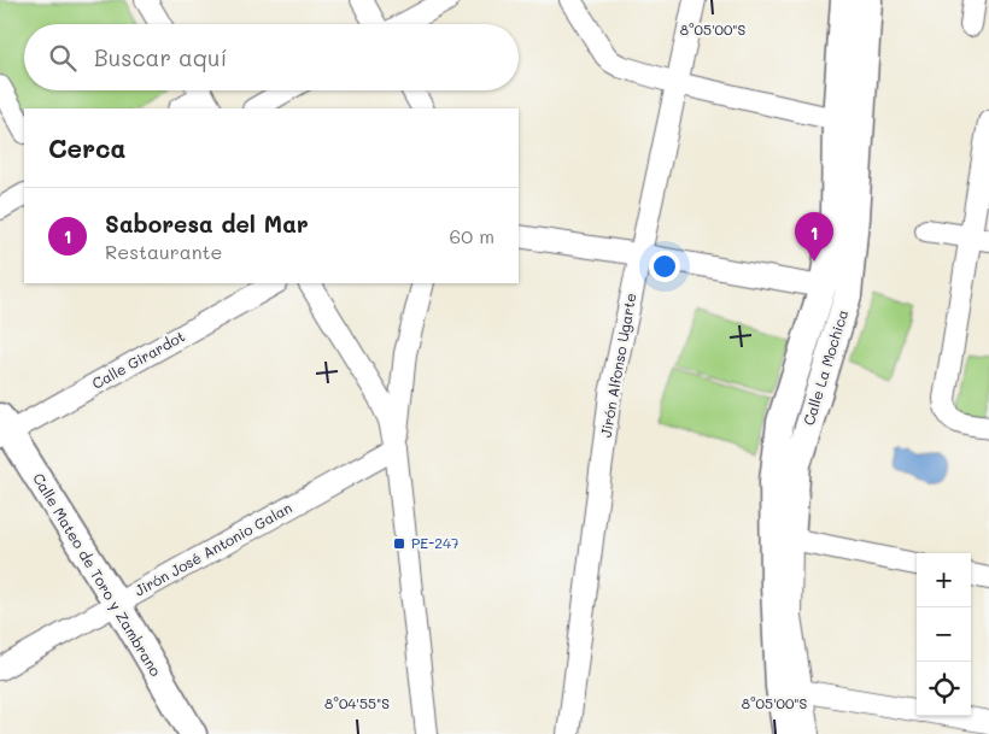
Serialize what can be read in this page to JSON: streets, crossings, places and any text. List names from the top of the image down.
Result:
{
  "streets": {
    "street": [
      "Calle Girardot",
      "Jirón Alfonso Ugarte",
      "Calle La Mochica",
      "Jirón José Antonio Galan",
      "Calle Mateo de Toro y Zambrano"
    ]
  },
  "crossings": [
    ["Calle Girardot", "Calle Mateo de Toro y Zambrano"],
    ["Jirón José Antonio Galan", "Calle Mateo de Toro y Zambrano"]
  ],
  "places": {
    "transit": ["PE-247"]
  },
  "page": {
    "search": "Buscar aquí",
    "heading": "Cerca",
    "list": [
      {
        "mark": "1",
        "name": "Saboresa del Mar",
        "note": "Restaurante",
        "value": "60 m"
      }
    ],
    "pins": "1",
    "map_buttons": ["+", "−"]
  },
  "coordinates": ["8°05'00\"S", "8°04'55\"S"]
}
